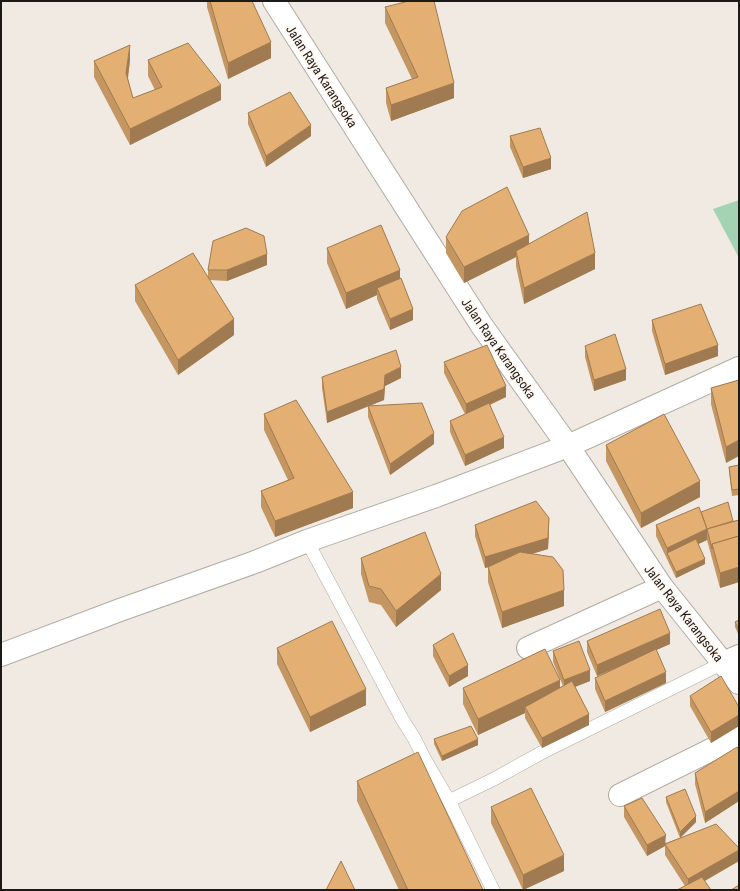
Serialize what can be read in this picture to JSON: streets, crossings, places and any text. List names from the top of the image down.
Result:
{
  "streets": {
    "street": ["Jalan Raya Karangsoka"]
  }
}
